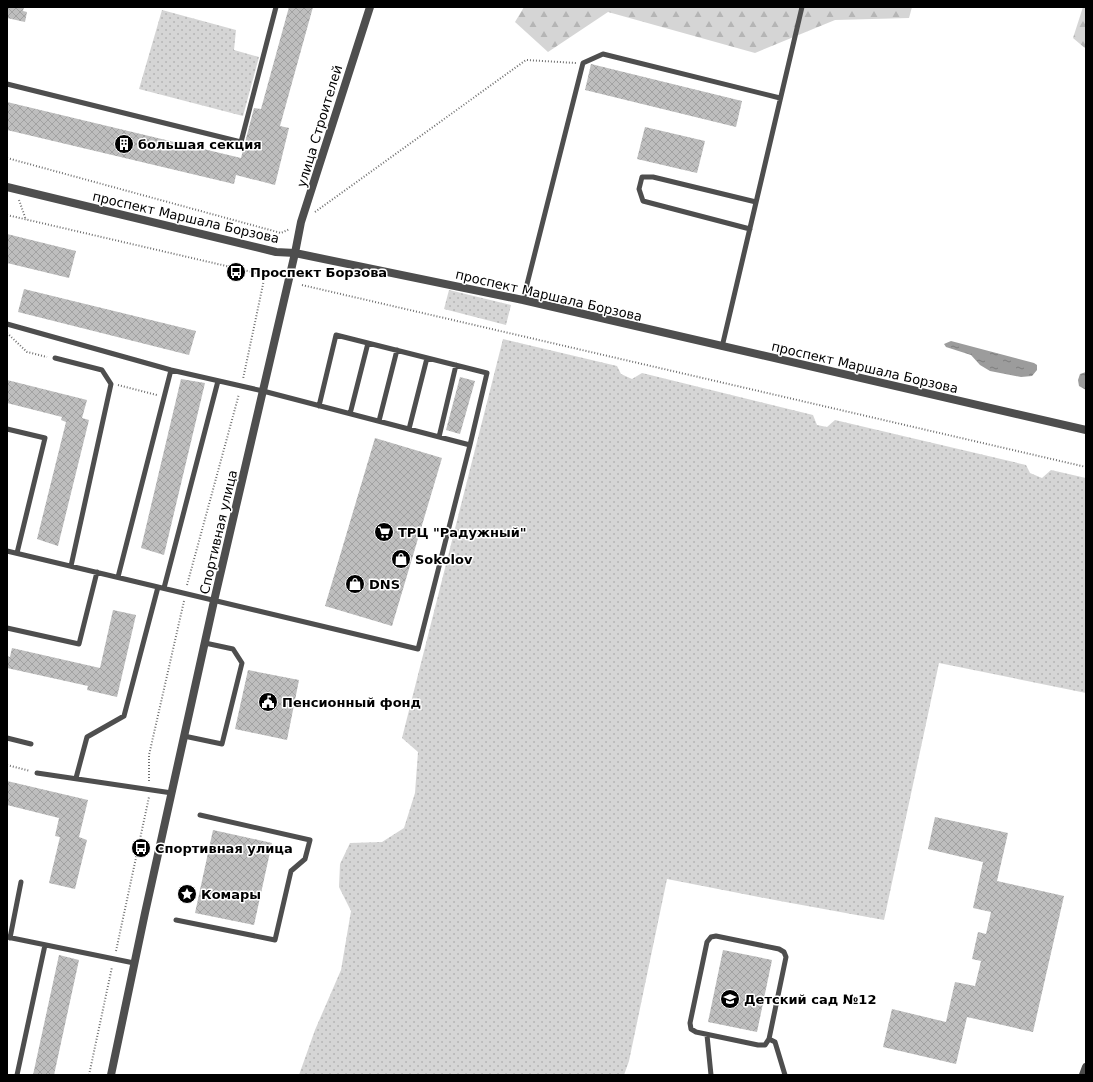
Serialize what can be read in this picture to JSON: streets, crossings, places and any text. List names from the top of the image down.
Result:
{
  "streets": {
    "street": ["улица Строителей", "проспект Маршала Борзова", "Спортивная улица"]
  },
  "crossings": [
    ["улица Строителей", "проспект Маршала Борзова"],
    ["улица Строителей", "Спортивная улица"],
    ["проспект Маршала Борзова", "Спортивная улица"]
  ],
  "places": {
    "building": ["большая секция"],
    "bus stop": ["Проспект Борзова", "Спортивная улица"],
    "supermarket": ["ТРЦ \"Радужный\""],
    "shop": ["Sokolov", "DNS"],
    "public building": ["Пенсионный фонд"],
    "place": ["Комары"],
    "school or university": ["Детский сад №12"]
  }
}
